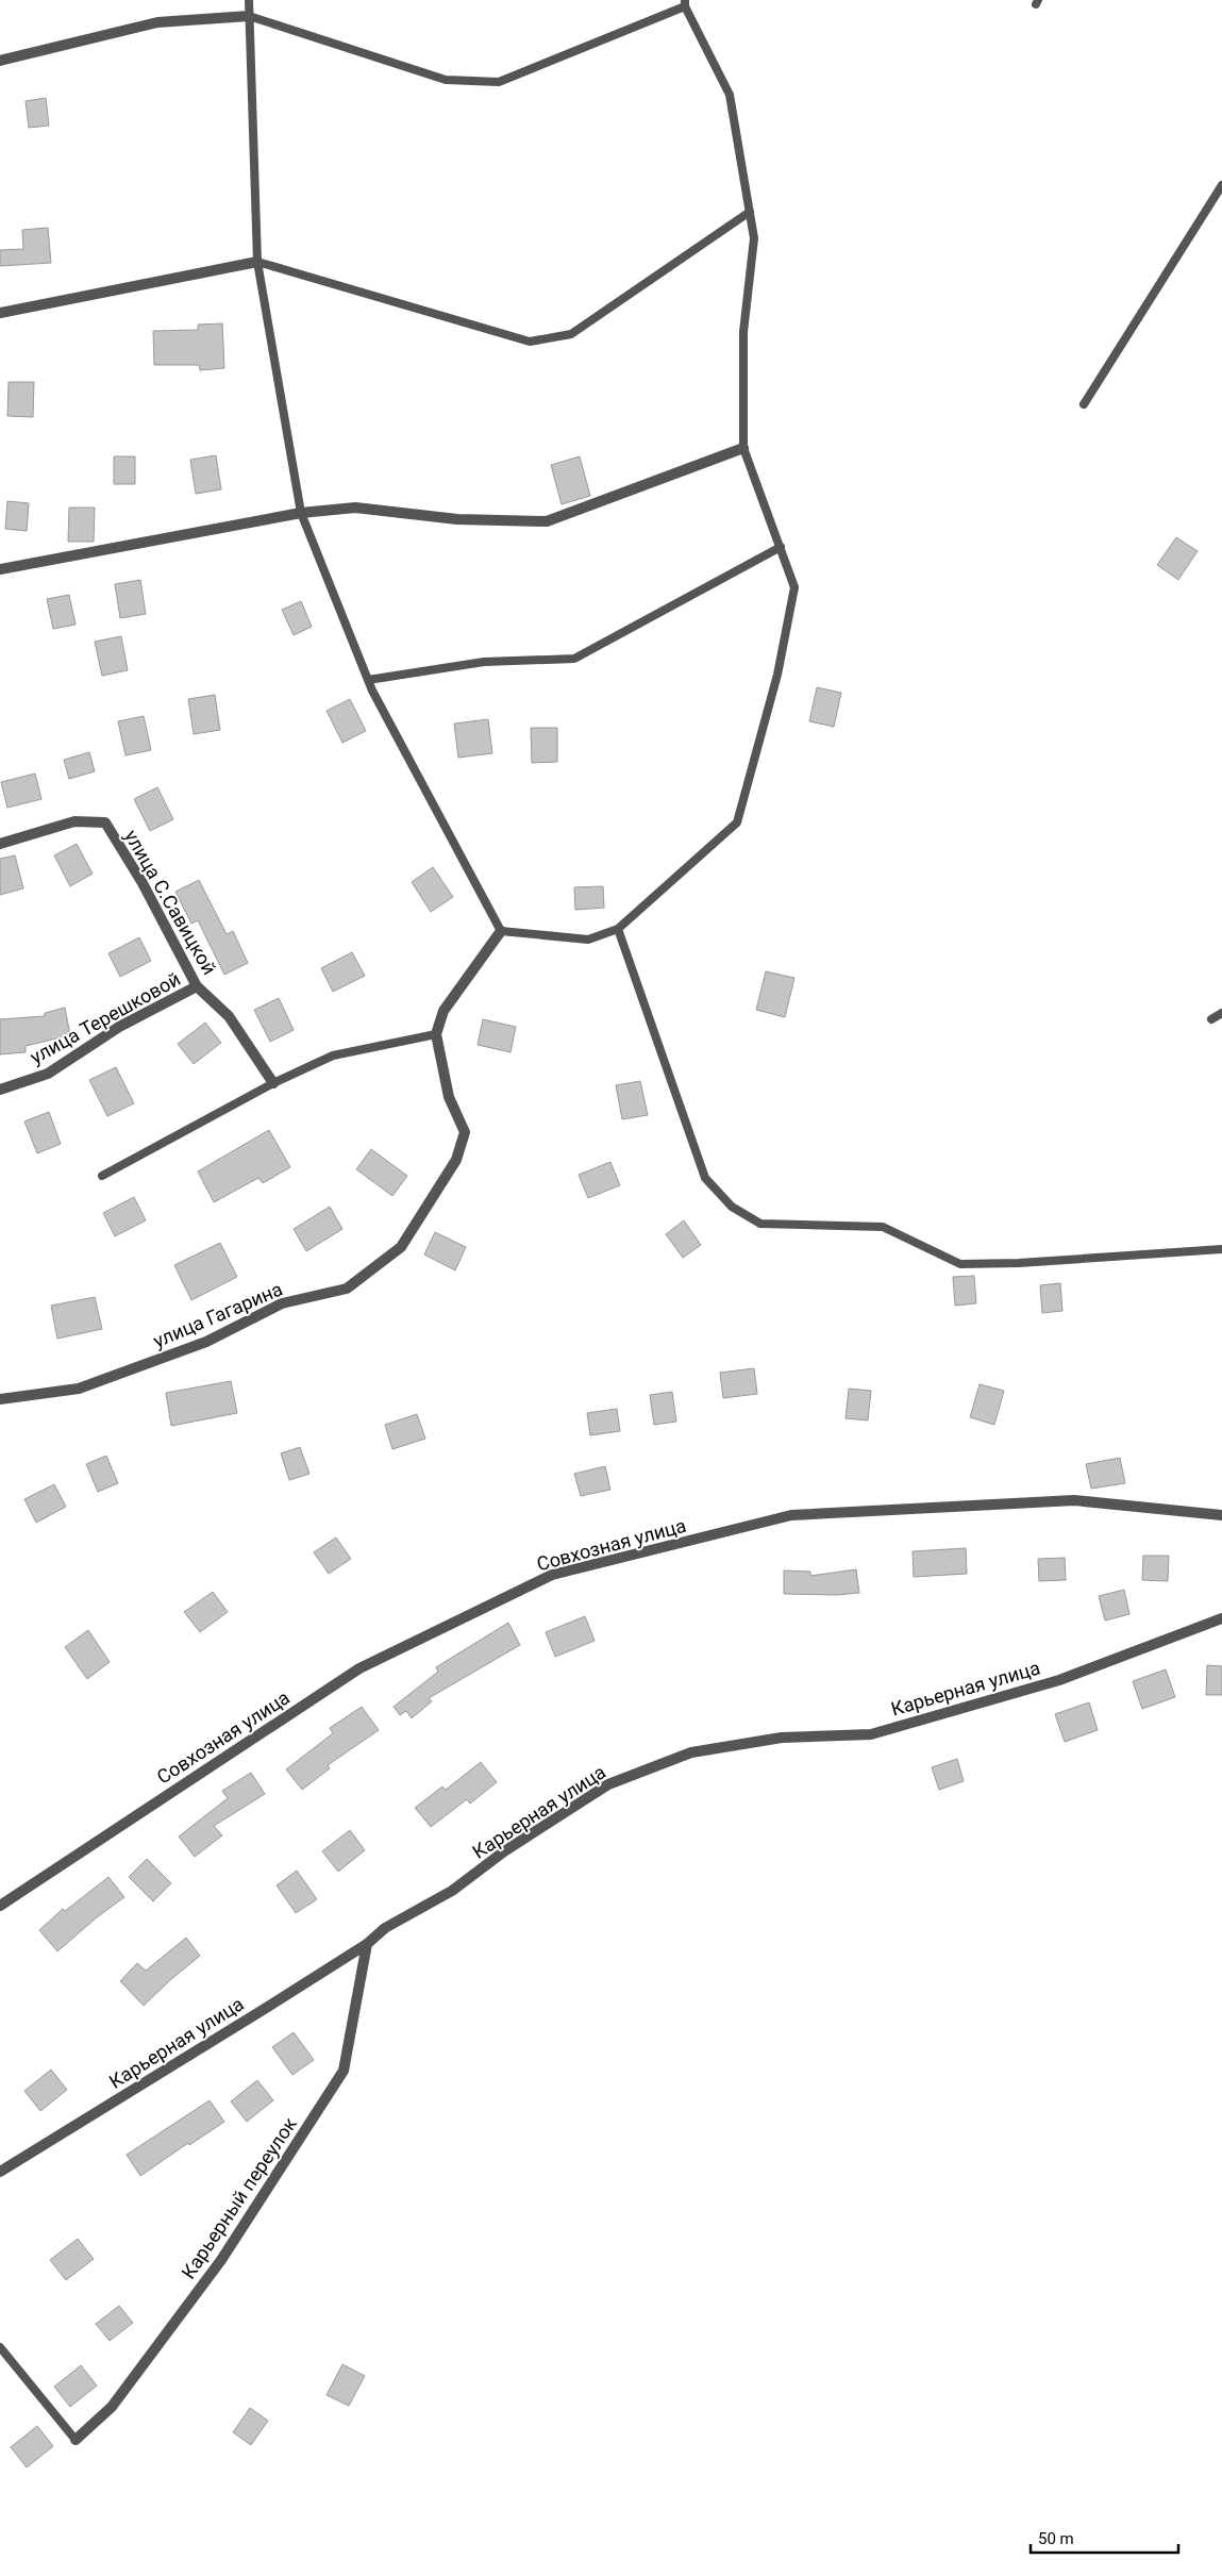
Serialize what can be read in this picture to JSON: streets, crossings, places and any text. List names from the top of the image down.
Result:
{
  "streets": {
    "street": [
      "улица С.Савицкой",
      "улица Терешковой",
      "улица Гагарина",
      "Совхозная улица",
      "Карьерная улица",
      "Карьерный переулок"
    ]
  },
  "crossings": [
    ["улица С.Савицкой", "улица Терешковой"],
    ["Карьерная улица", "Карьерный переулок"]
  ],
  "scale_bar": "50 m"
}
